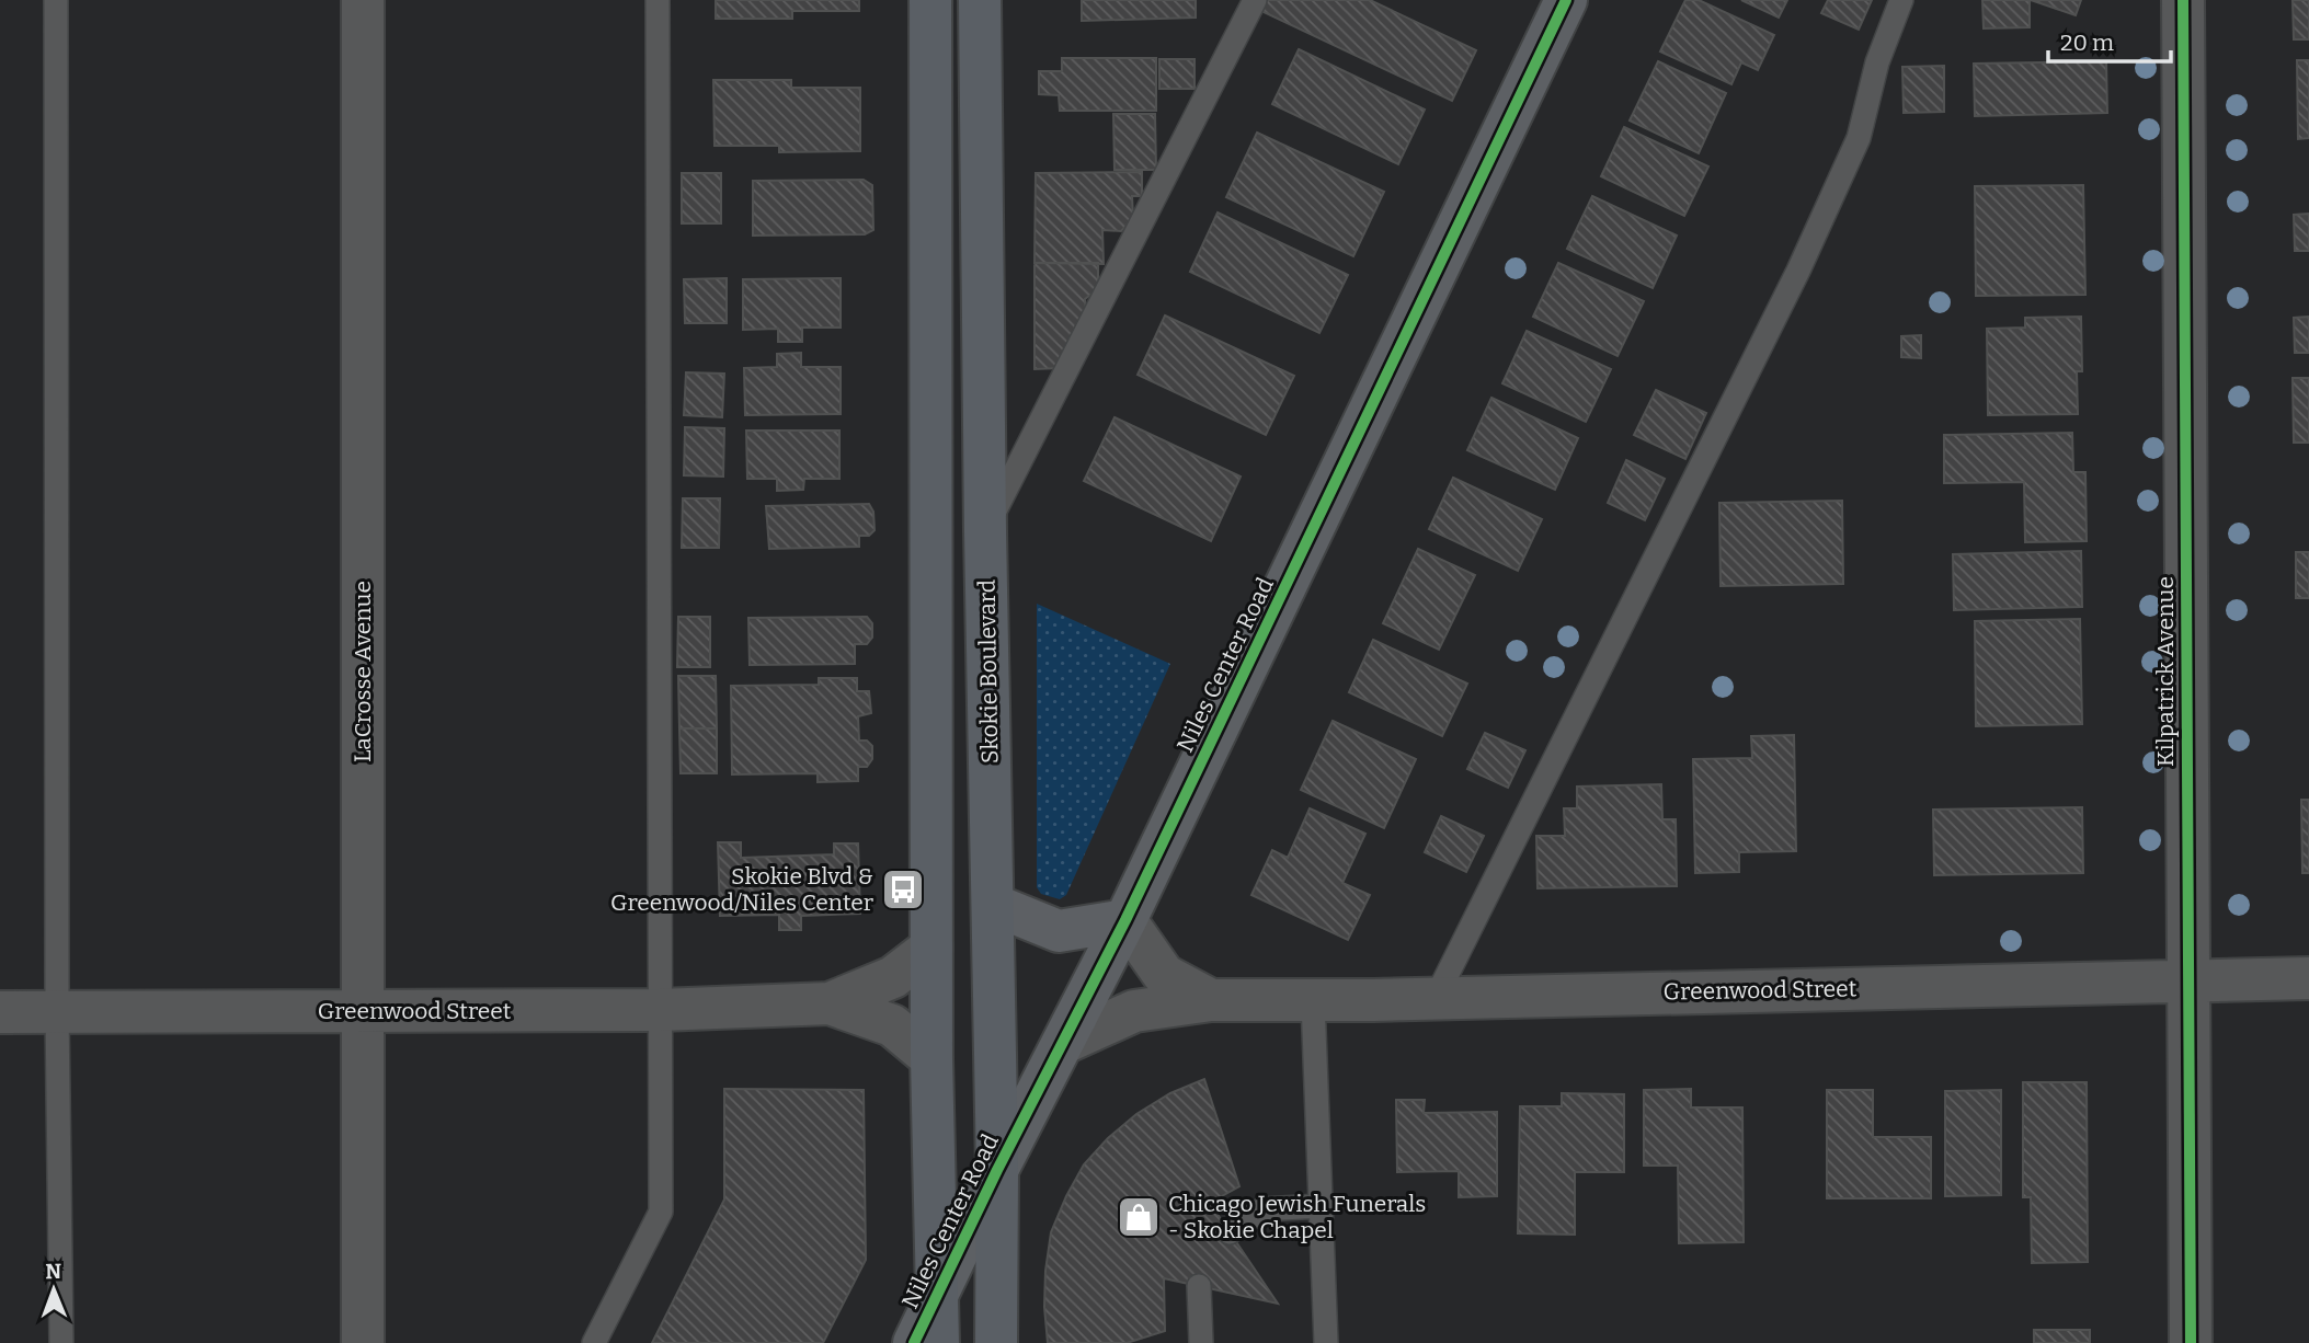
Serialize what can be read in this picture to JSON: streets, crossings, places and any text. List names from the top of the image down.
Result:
{
  "streets": {
    "main road": ["Niles Center Road", "Skokie Boulevard"],
    "street": ["LaCrosse Avenue", "Kilpatrick Avenue", "Greenwood Street"]
  },
  "crossings": [
    ["Niles Center Road", "Skokie Boulevard"],
    ["Niles Center Road", "Greenwood Street"],
    ["LaCrosse Avenue", "Greenwood Street"],
    ["Kilpatrick Avenue", "Greenwood Street"]
  ],
  "places": {
    "bus stop": ["Skokie Blvd & Greenwood/Niles Center"],
    "shop": ["Chicago Jewish Funerals - Skokie Chapel"]
  },
  "scale_bar": "20 m",
  "north": "top"
}
